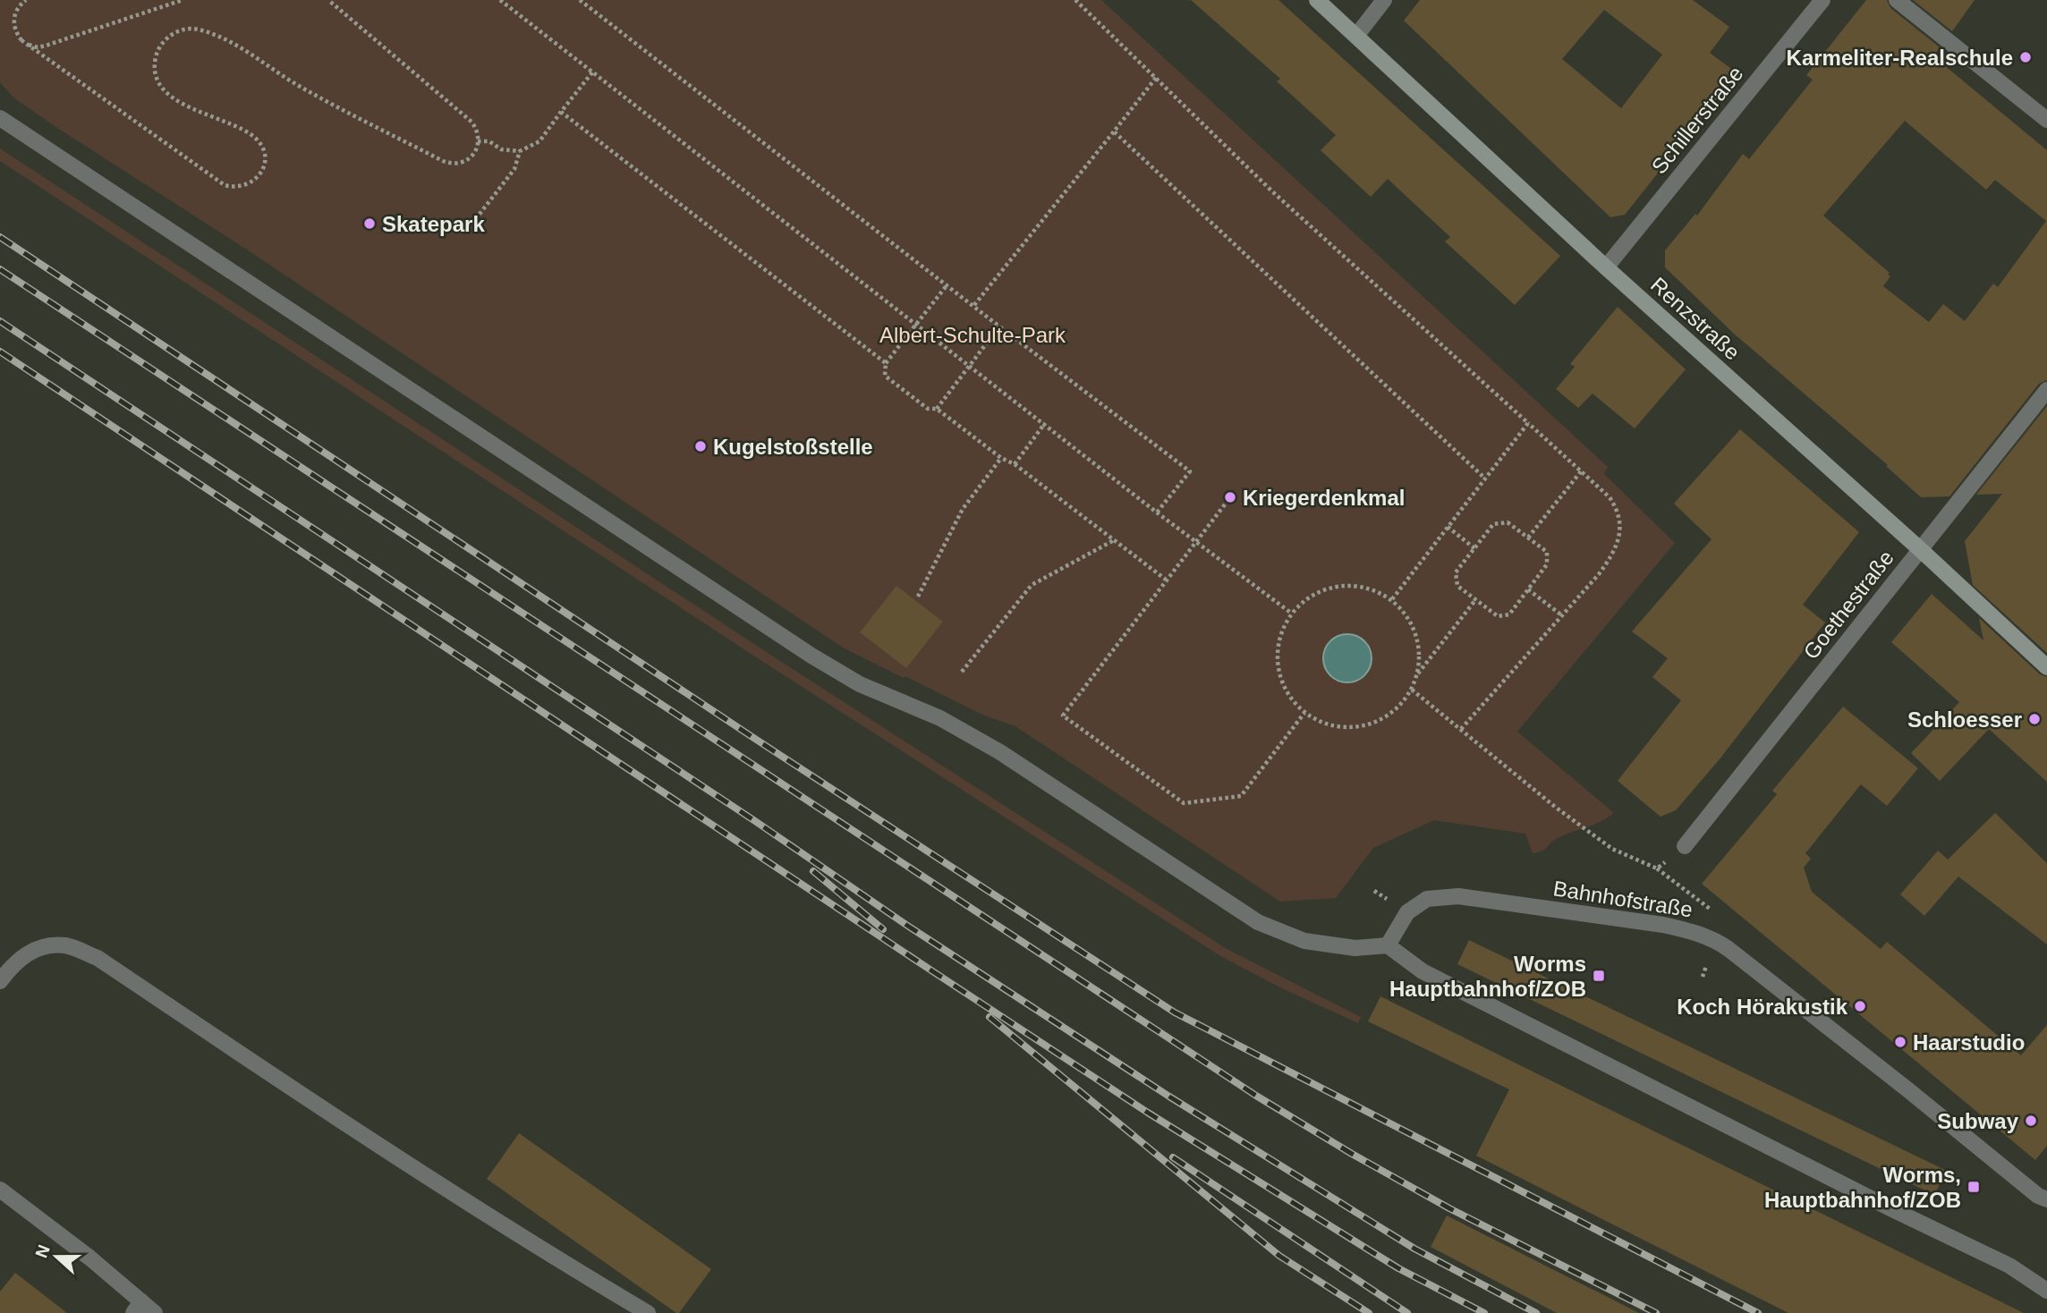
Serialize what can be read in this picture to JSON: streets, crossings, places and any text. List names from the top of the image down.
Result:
{
  "streets": {
    "street": [
      "Schillerstraße",
      "Renzstraße",
      "Goethestraße",
      "Bahnhofstraße"
    ]
  },
  "crossings": [
    ["Schillerstraße", "Renzstraße"],
    ["Renzstraße", "Goethestraße"]
  ],
  "parks": ["Albert-Schulte-Park"],
  "places": {
    "other": [
      "Karmeliter-Realschule",
      "Skatepark",
      "Kugelstoßstelle",
      "Kriegerdenkmal",
      "Schloesser",
      "Koch Hörakustik",
      "Haarstudio",
      "Subway"
    ],
    "transit": ["Worms Hauptbahnhof/ZOB", "Worms, Hauptbahnhof/ZOB"]
  },
  "north": "left"
}
